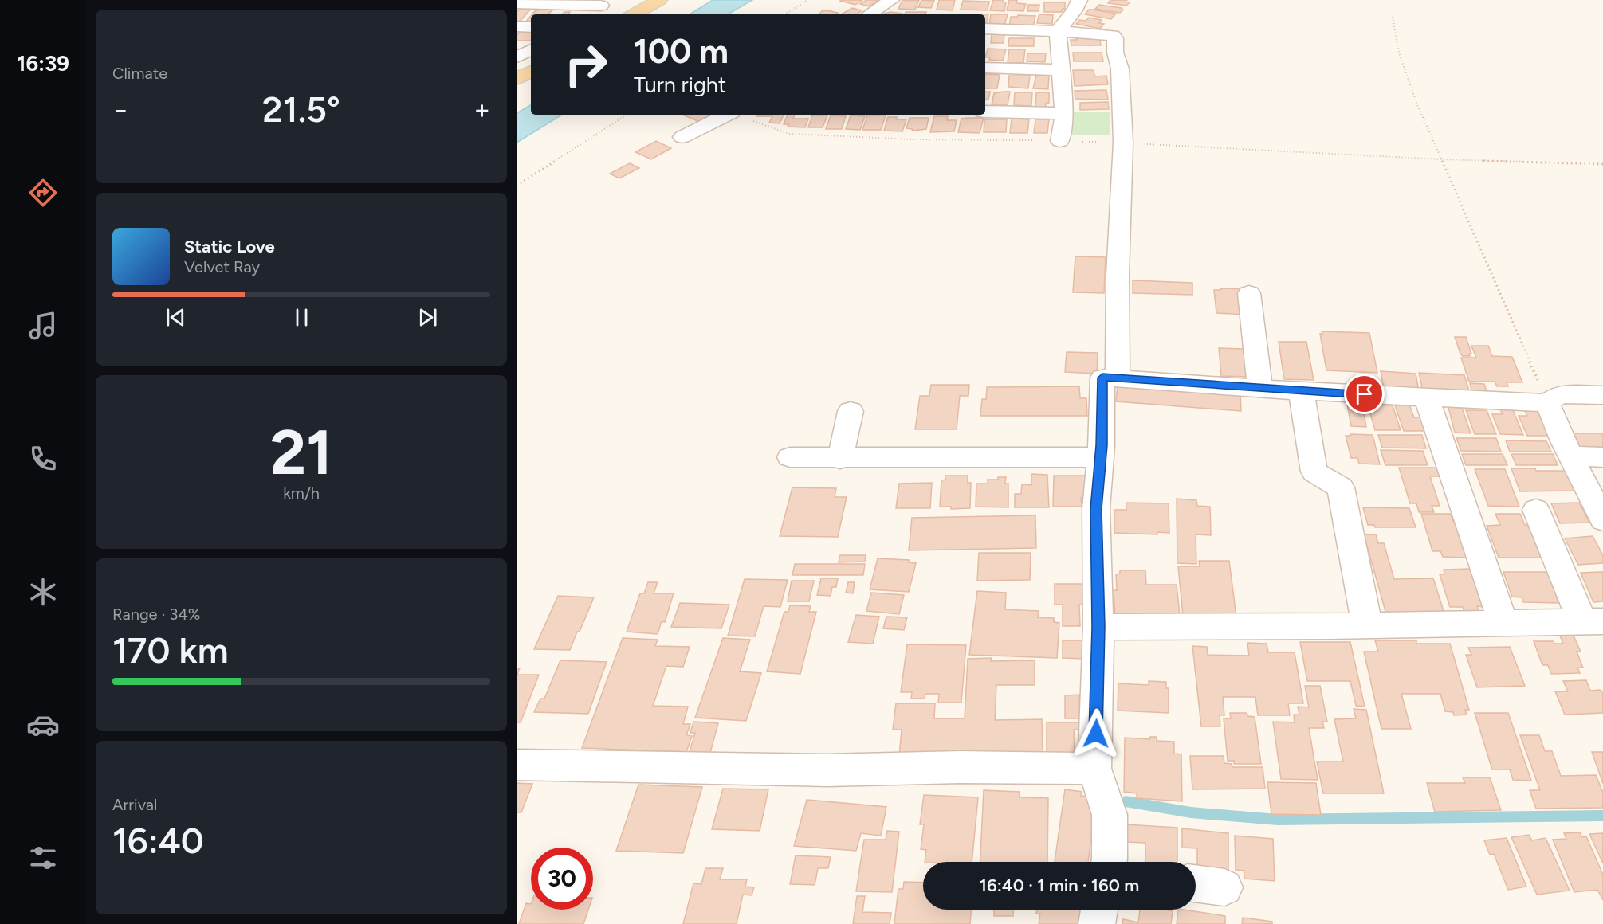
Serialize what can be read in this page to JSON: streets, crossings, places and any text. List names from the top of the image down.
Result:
{
  "page": {
    "tabs": "16:39",
    "tile": [
      "Climate",
      ["21", "km/h"],
      ["Range · 34%", "170 km"],
      ["Arrival", "16:40"]
    ],
    "turn": ["100 m", "Turn right"],
    "heat": ["−", "21.5°", "+"],
    "song": ["Static Love", "Velvet Ray"],
    "limit": "30",
    "trip": "16:40 · 1 min · 160 m"
  }
}
